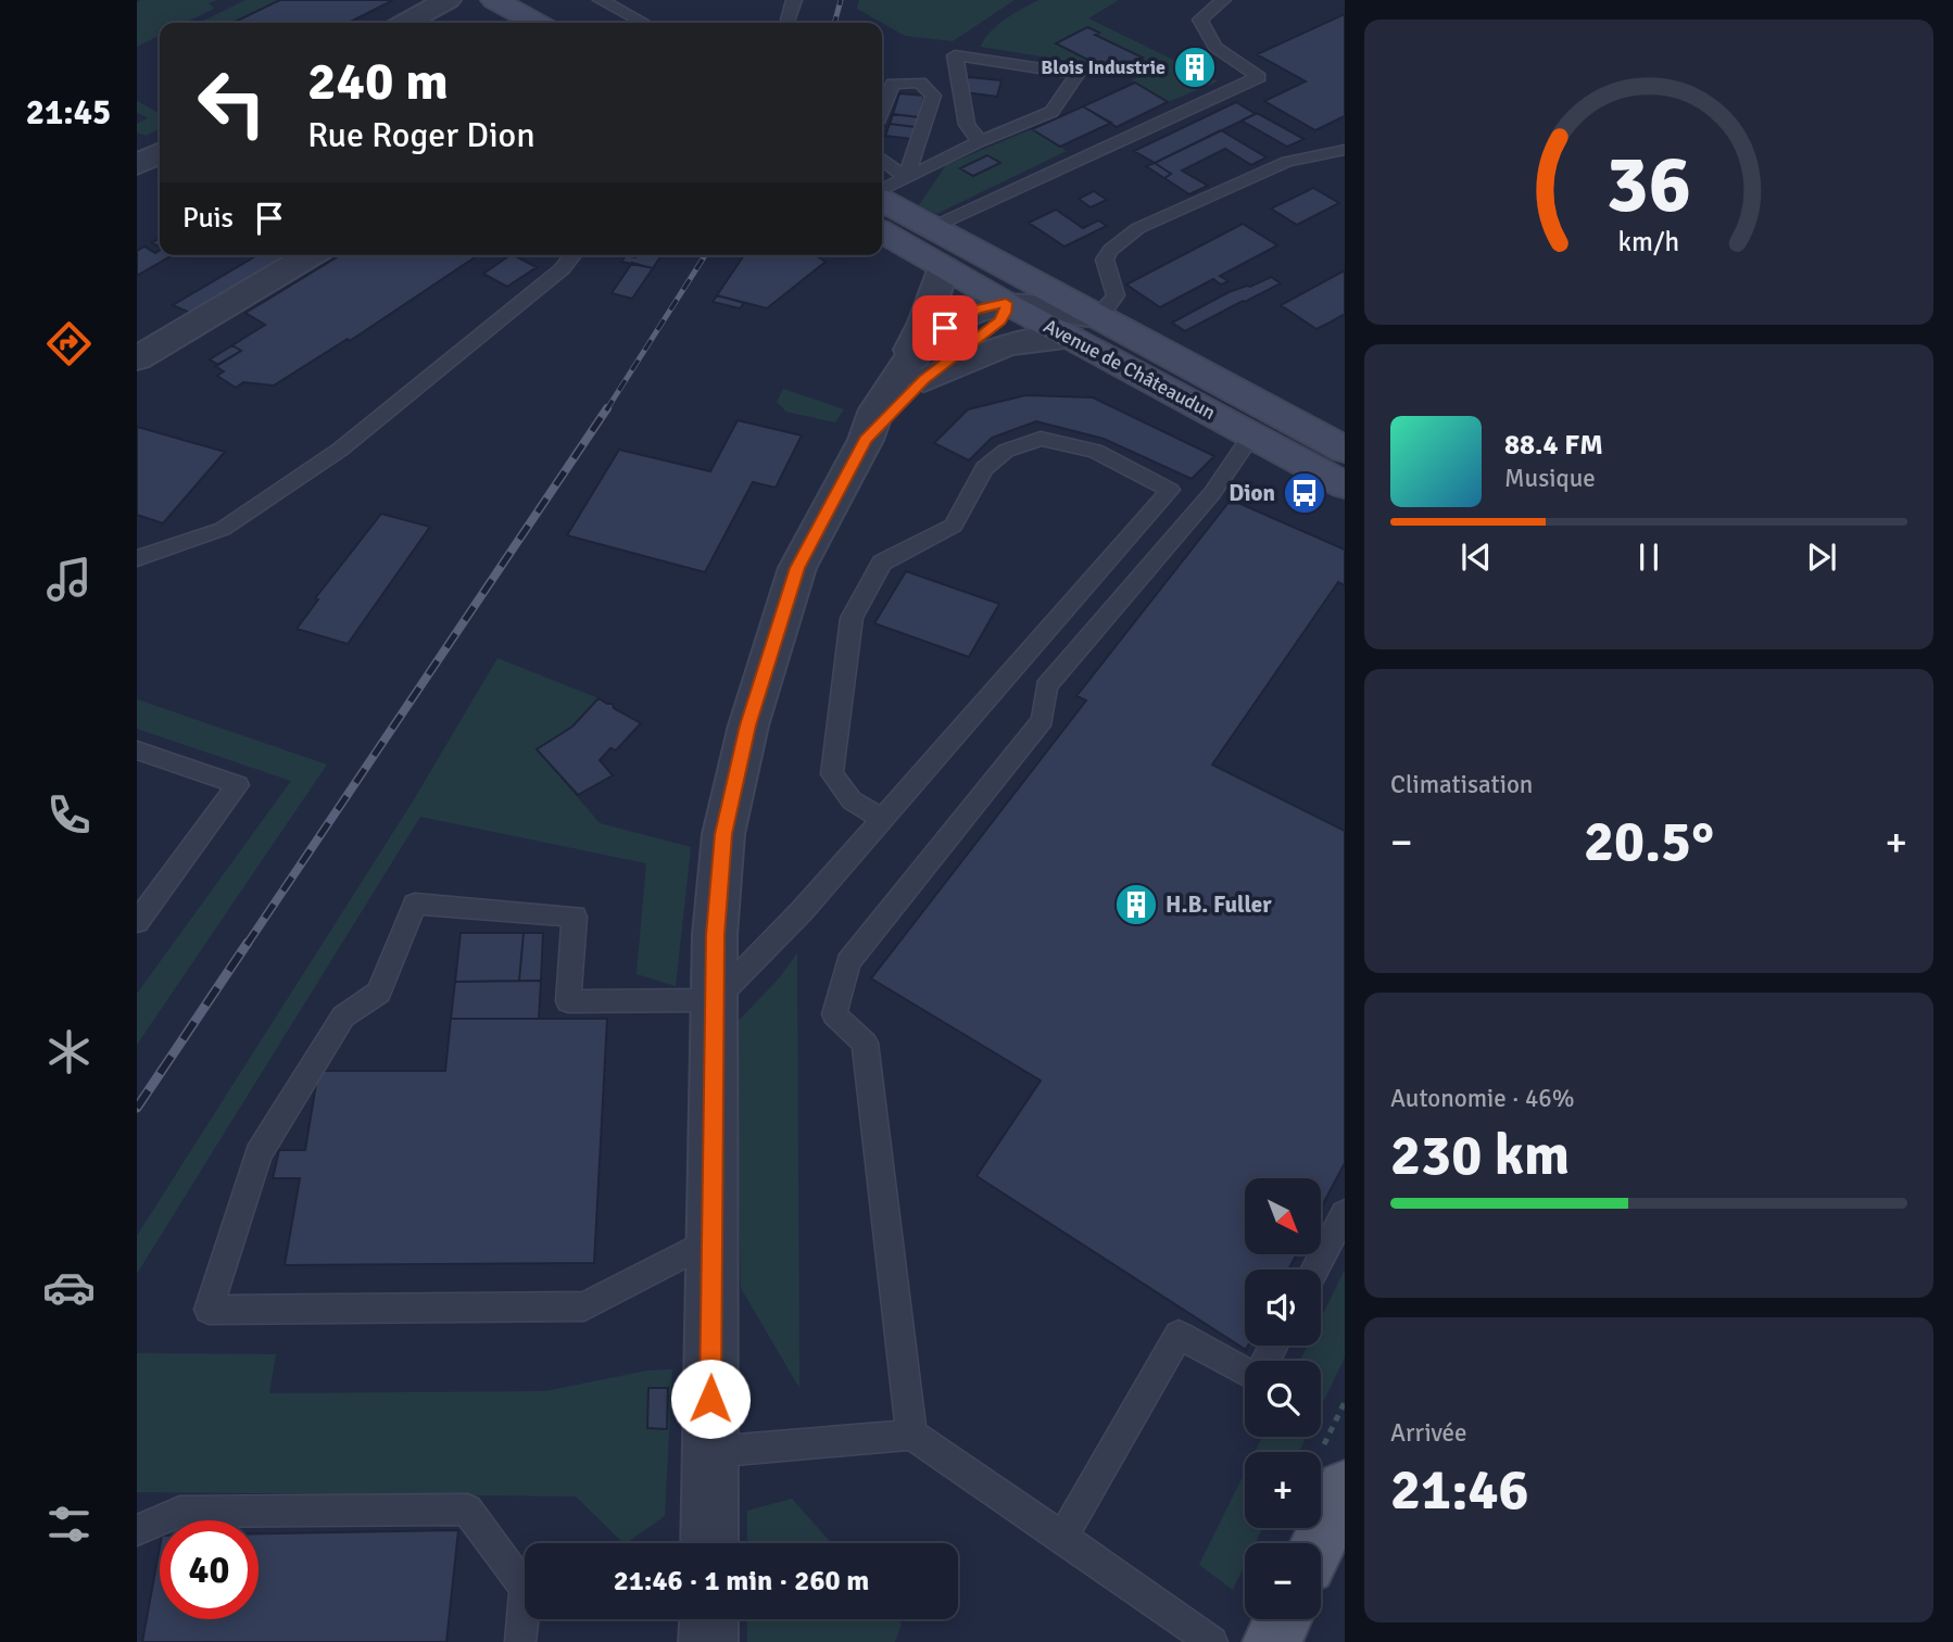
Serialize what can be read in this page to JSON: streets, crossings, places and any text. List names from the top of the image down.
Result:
{
  "streets": {
    "main road": ["Avenue de Châteaudun"]
  },
  "places": {
    "building": ["Blois Industrie", "H.B. Fuller"],
    "bus stop": ["Dion"]
  },
  "north": "bottom right",
  "page": {
    "tabs": "21:45",
    "turn": ["240 m", "Rue Roger Dion"],
    "then": "Puis",
    "song": ["88.4 FM", "Musique"],
    "tile": [
      "Climatisation",
      ["Autonomie · 46%", "230 km"],
      ["Arrivée", "21:46"]
    ],
    "heat": ["−", "20.5°", "+"],
    "map_buttons": ["+", "−"],
    "limit": "40",
    "trip": "21:46 · 1 min · 260 m",
    "gauge": ["36", "km/h"]
  }
}
